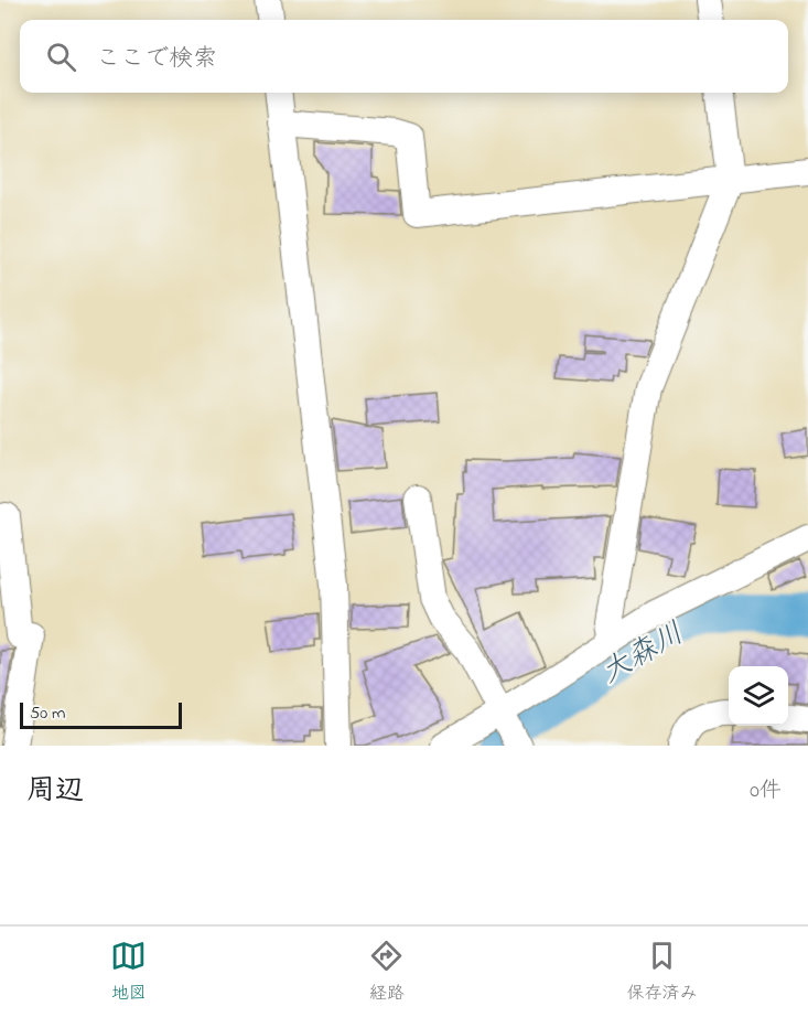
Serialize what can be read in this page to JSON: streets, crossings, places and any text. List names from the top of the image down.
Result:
{
  "water": ["大森川"],
  "scale_bar": "50 m",
  "page": {
    "search": "ここで検索",
    "scale": "50 m",
    "heading": ["周辺", "0件"],
    "nav": ["地図", "経路", "保存済み"]
  }
}
